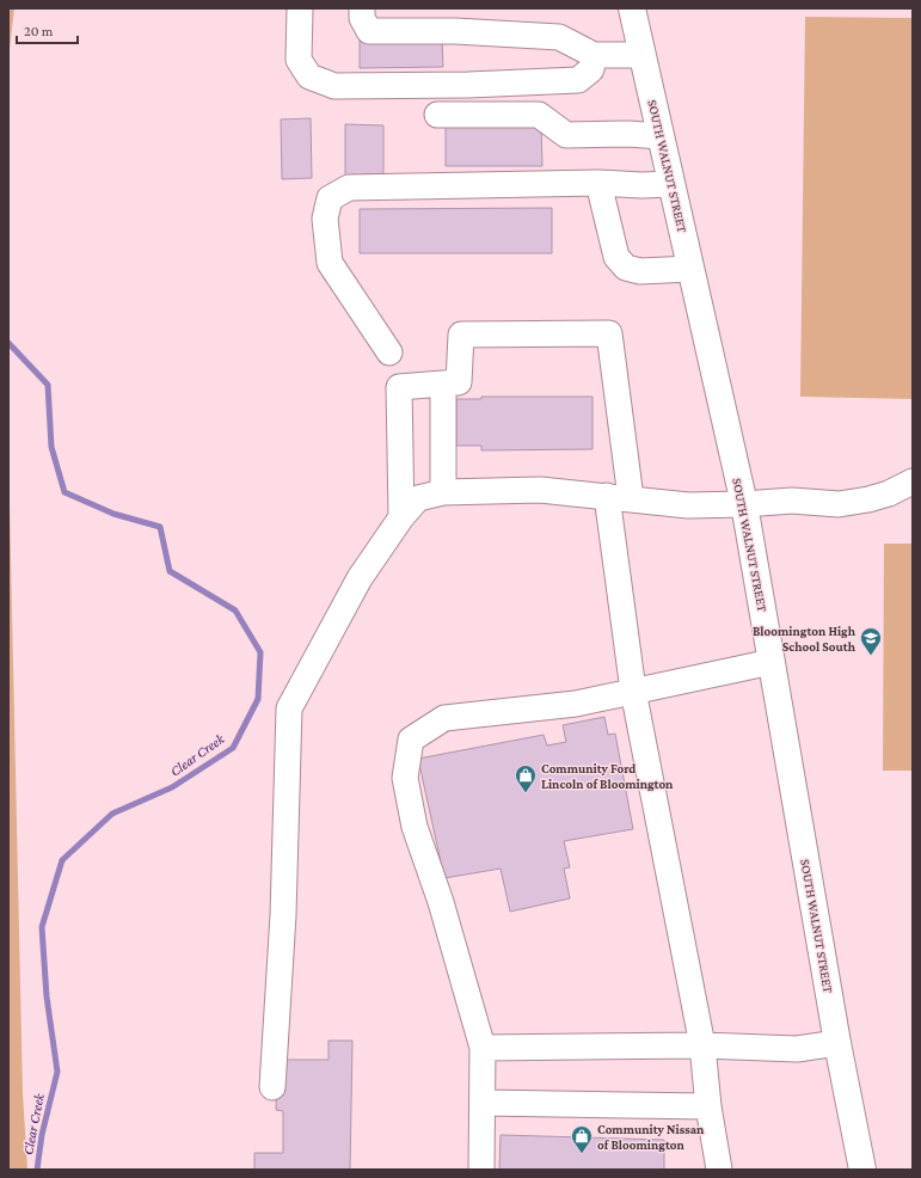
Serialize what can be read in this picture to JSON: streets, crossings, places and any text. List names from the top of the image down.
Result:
{
  "streets": {
    "main road": ["SOUTH WALNUT STREET"]
  },
  "water": ["Clear Creek"],
  "places": {
    "school or university": ["Bloomington High School South"],
    "shop": ["Community Ford Lincoln of Bloomington", "Community Nissan of Bloomington"]
  },
  "scale_bar": "20 m"
}
